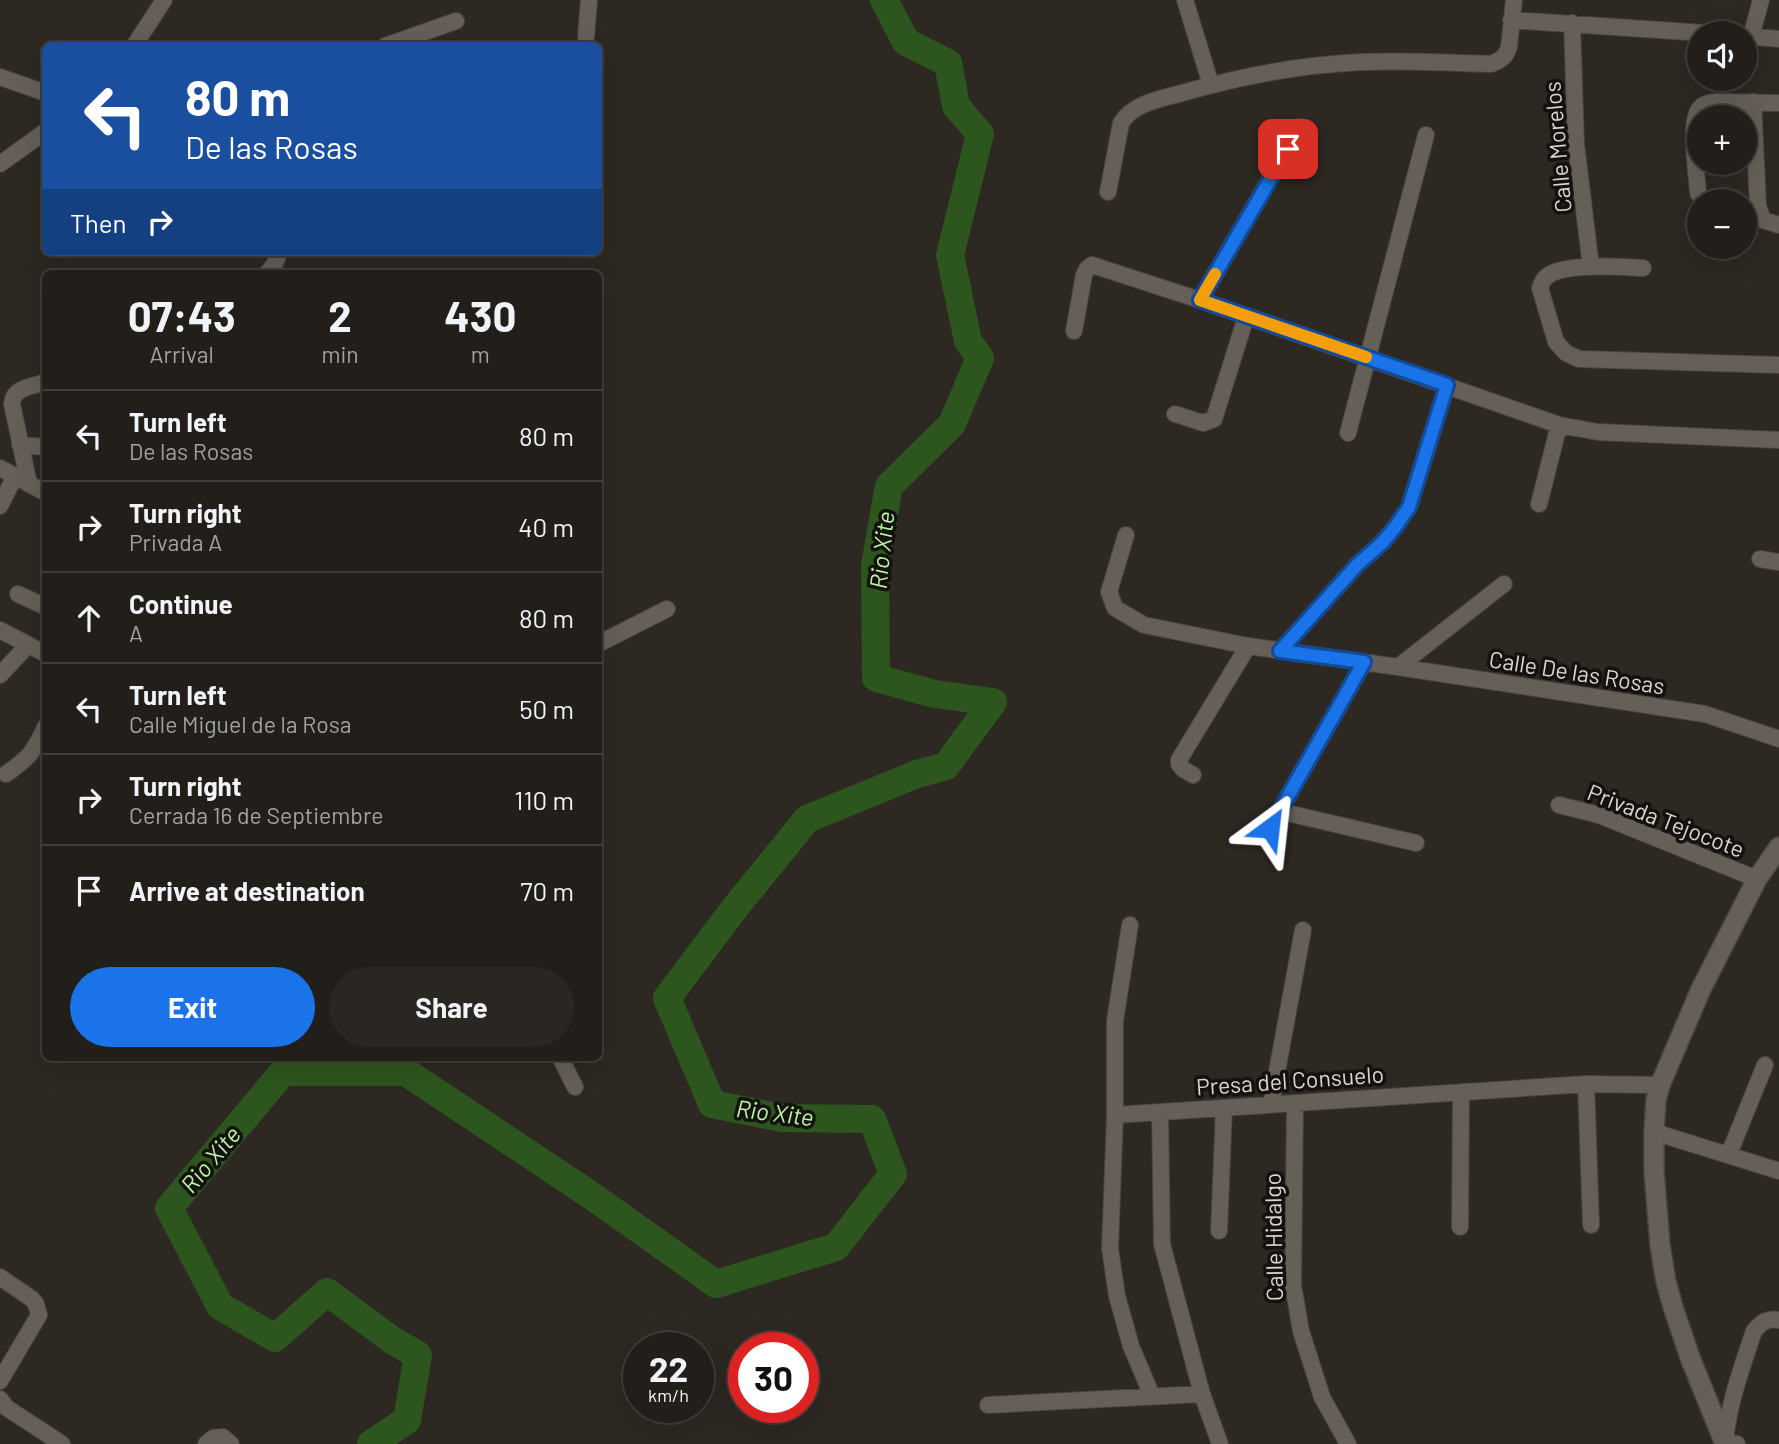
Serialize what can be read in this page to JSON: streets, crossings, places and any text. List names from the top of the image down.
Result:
{
  "streets": {
    "street": [
      "Calle Morelos",
      "Calle De las Rosas",
      "Privada Tejocote",
      "Presa del Consuelo",
      "Calle Hidalgo"
    ]
  },
  "crossings": [
    ["Presa del Consuelo", "Calle Hidalgo"]
  ],
  "water": ["Rio Xite"],
  "page": {
    "map_buttons": ["+", "−"],
    "turn": ["80 m", "De las Rosas"],
    "then": "Then",
    "eta": [
      "07:43",
      "Arrival",
      "2",
      "min",
      "430",
      "m"
    ],
    "list": [
      {
        "name": "Turn left",
        "note": "De las Rosas",
        "value": "80 m"
      },
      {
        "name": "Turn right",
        "note": "Privada A",
        "value": "40 m"
      },
      {
        "name": "Continue",
        "note": "A",
        "value": "80 m"
      },
      {
        "name": "Turn left",
        "note": "Calle Miguel de la Rosa",
        "value": "50 m"
      },
      {
        "name": "Turn right",
        "note": "Cerrada 16 de Septiembre",
        "value": "110 m"
      },
      {
        "name": "Arrive at destination",
        "value": "70 m"
      }
    ],
    "buttons": ["Exit", "Share"],
    "speed": "22 km/h",
    "limit": "30"
  }
}
